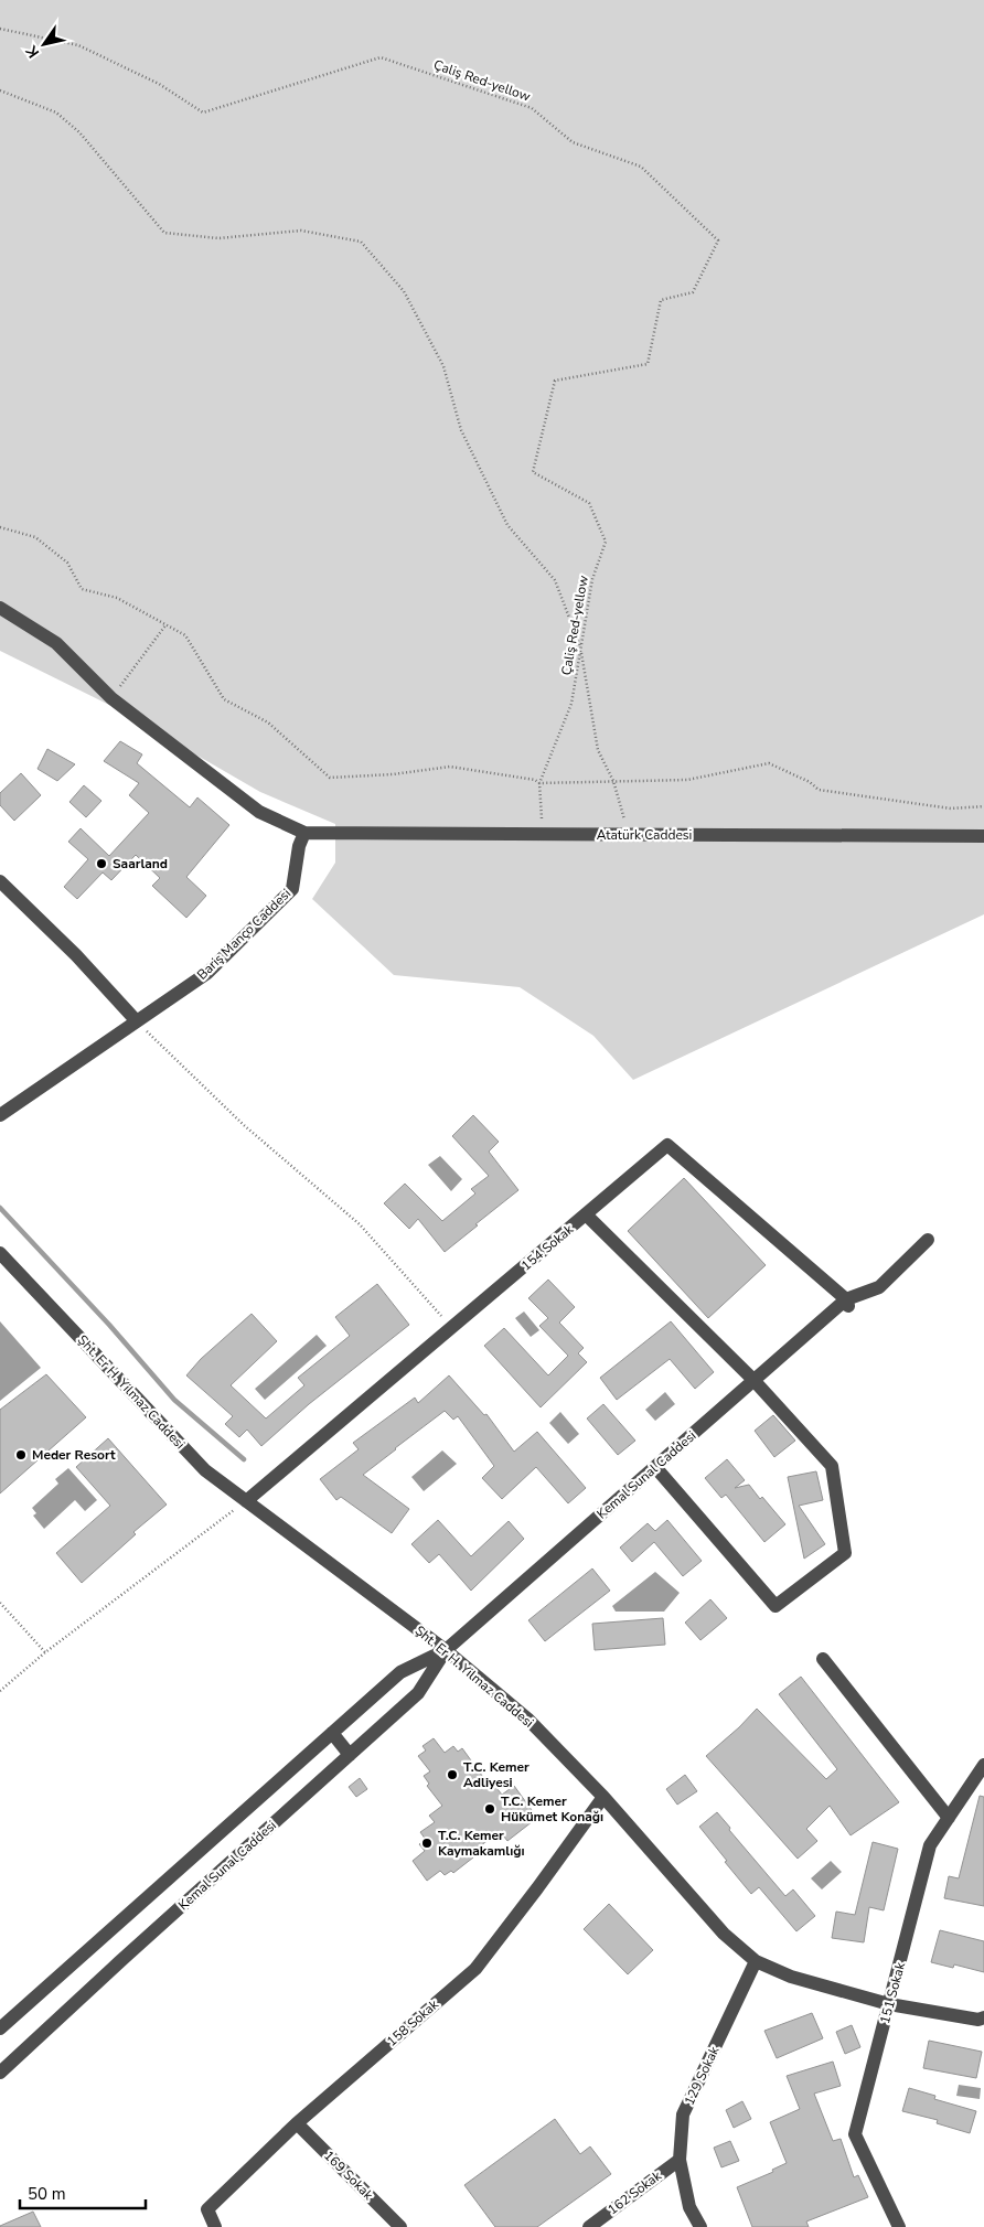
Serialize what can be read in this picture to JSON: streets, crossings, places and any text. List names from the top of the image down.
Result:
{
  "streets": {
    "street": [
      "Atatürk Caddesi",
      "Bariş Manço Caddesi",
      "154 Sokak",
      "Şht. Er H. Yilmaz Caddesi",
      "Kemal Sunal Caddesi",
      "151 Sokak",
      "158 Sokak",
      "129 Sokak",
      "169 Sokak",
      "162 Sokak"
    ],
    "path": ["Çaliş Red-yellow"]
  },
  "crossings": [
    ["Çaliş Red-yellow", "Atatürk Caddesi"],
    ["Atatürk Caddesi", "Bariş Manço Caddesi"],
    ["154 Sokak", "Şht. Er H. Yilmaz Caddesi"],
    ["154 Sokak", "Kemal Sunal Caddesi"],
    ["Şht. Er H. Yilmaz Caddesi", "Kemal Sunal Caddesi"],
    ["Şht. Er H. Yilmaz Caddesi", "151 Sokak"],
    ["Şht. Er H. Yilmaz Caddesi", "158 Sokak"],
    ["Şht. Er H. Yilmaz Caddesi", "129 Sokak"],
    ["158 Sokak", "169 Sokak"],
    ["129 Sokak", "162 Sokak"]
  ],
  "places": [
    "Saarland",
    "Meder Resort",
    "T.C. Kemer Adliyesi",
    "T.C. Kemer Hükümet Konağı",
    "T.C. Kemer Kaymakamlığı"
  ],
  "scale_bar": "50 m",
  "north": "bottom left"
}
